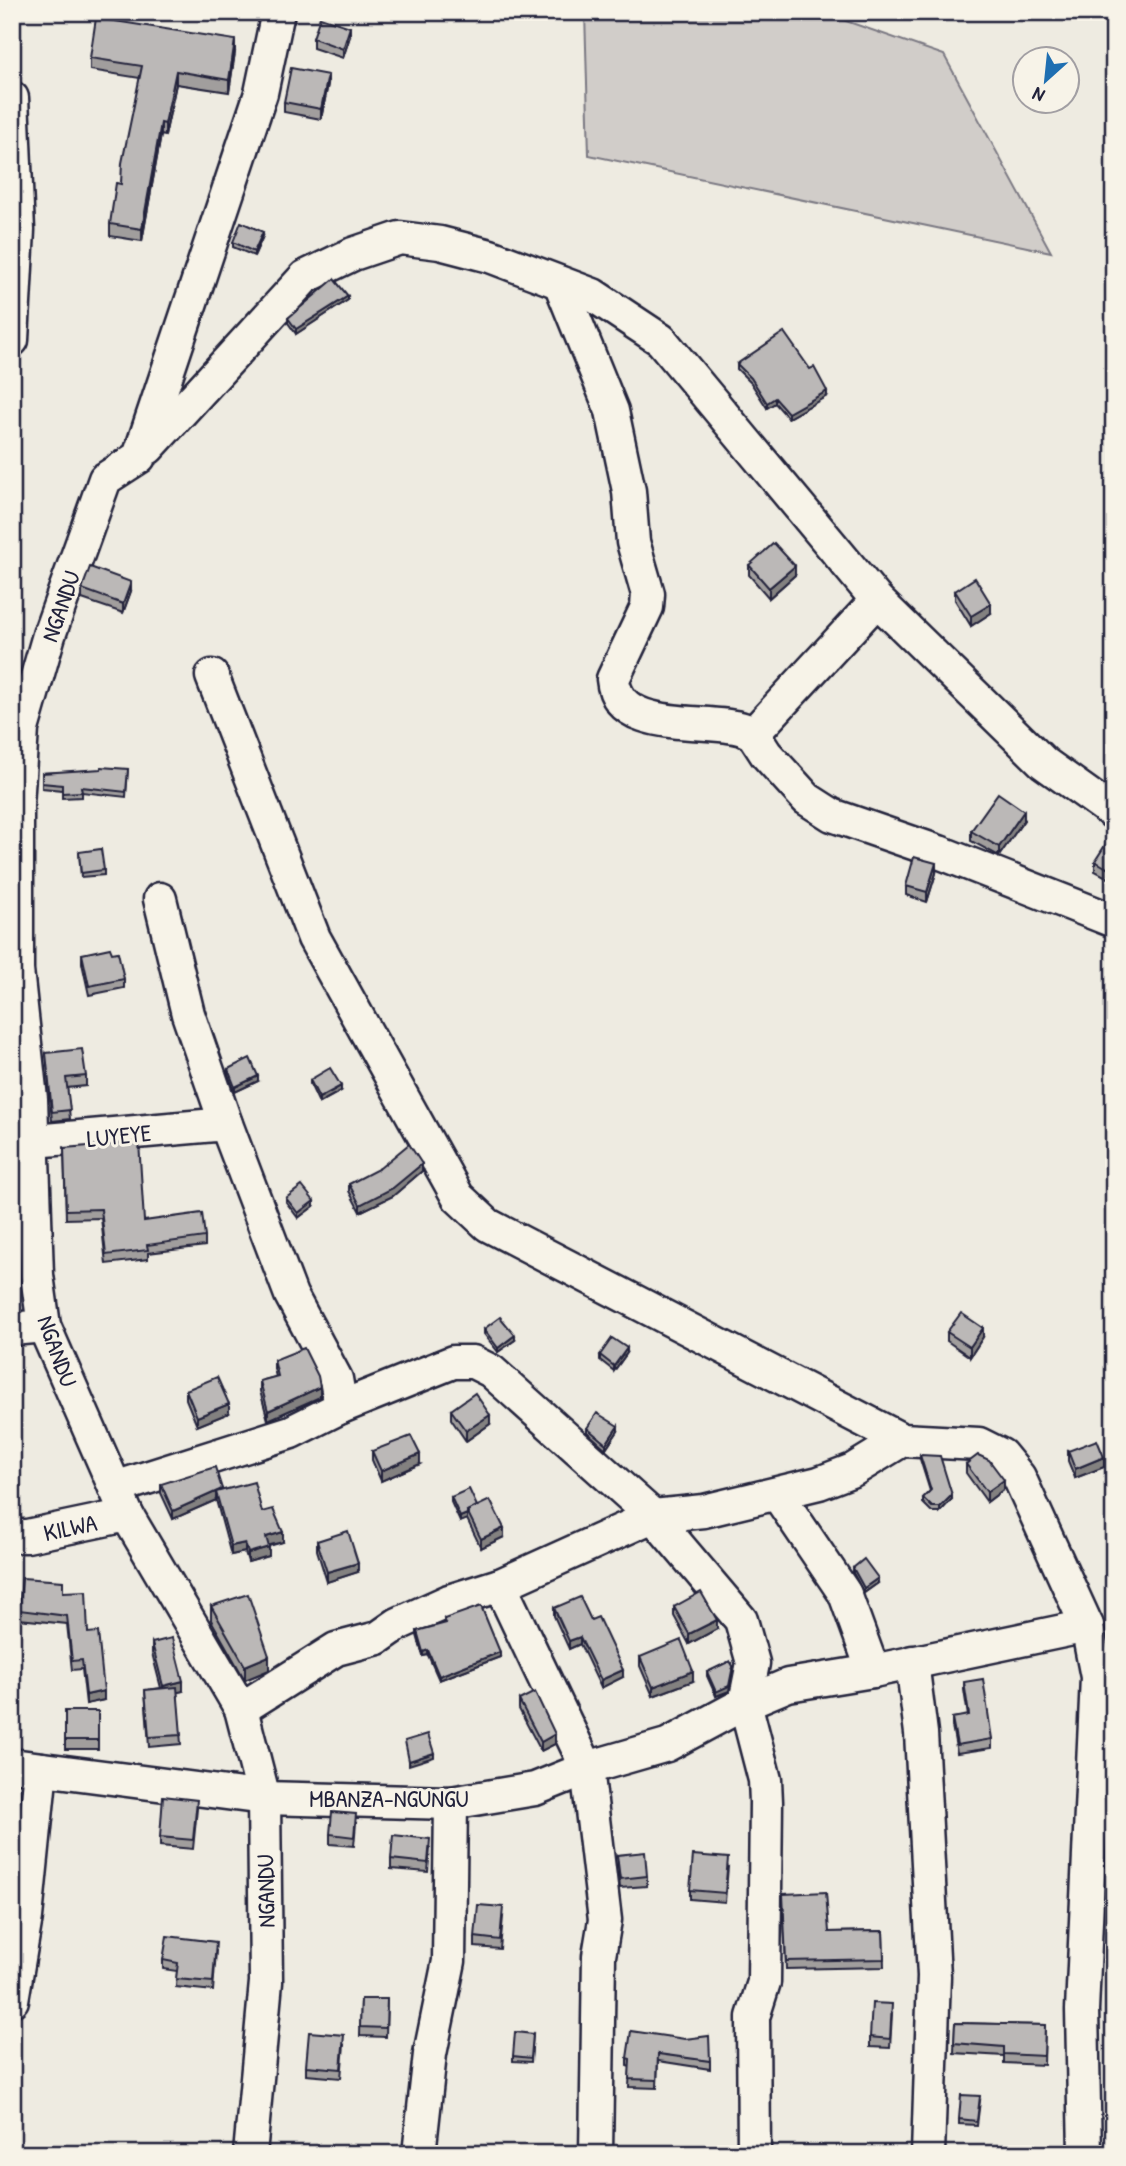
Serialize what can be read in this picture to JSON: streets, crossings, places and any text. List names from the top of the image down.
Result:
{
  "streets": {
    "street": [
      "NGANDU",
      "LUYEYE",
      "KILWA",
      "MBANZA-NGUNGU"
    ]
  },
  "crossings": [
    ["NGANDU", "LUYEYE"],
    ["NGANDU", "KILWA"],
    ["NGANDU", "MBANZA-NGUNGU"],
    ["KILWA", "MBANZA-NGUNGU"]
  ],
  "north": "bottom left"
}
